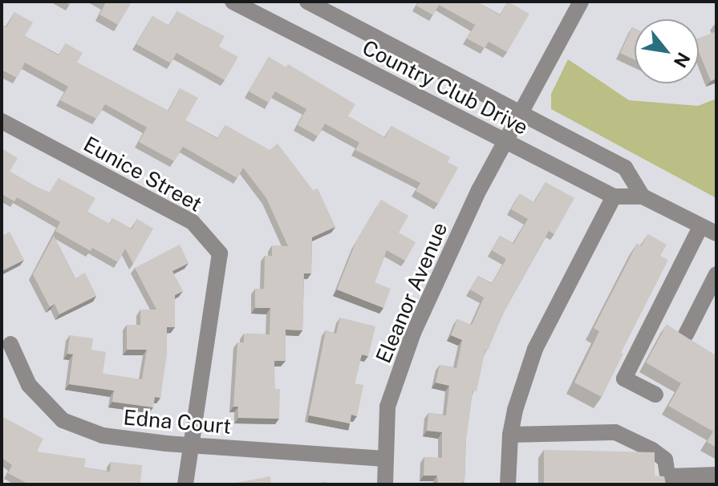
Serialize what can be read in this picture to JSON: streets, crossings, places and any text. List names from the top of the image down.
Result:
{
  "streets": {
    "street": [
      "Country Club Drive",
      "Eunice Street",
      "Eleanor Avenue",
      "Edna Court"
    ]
  },
  "crossings": [
    ["Country Club Drive", "Eleanor Avenue"],
    ["Eunice Street", "Edna Court"],
    ["Eleanor Avenue", "Edna Court"]
  ],
  "north": "bottom right"
}
